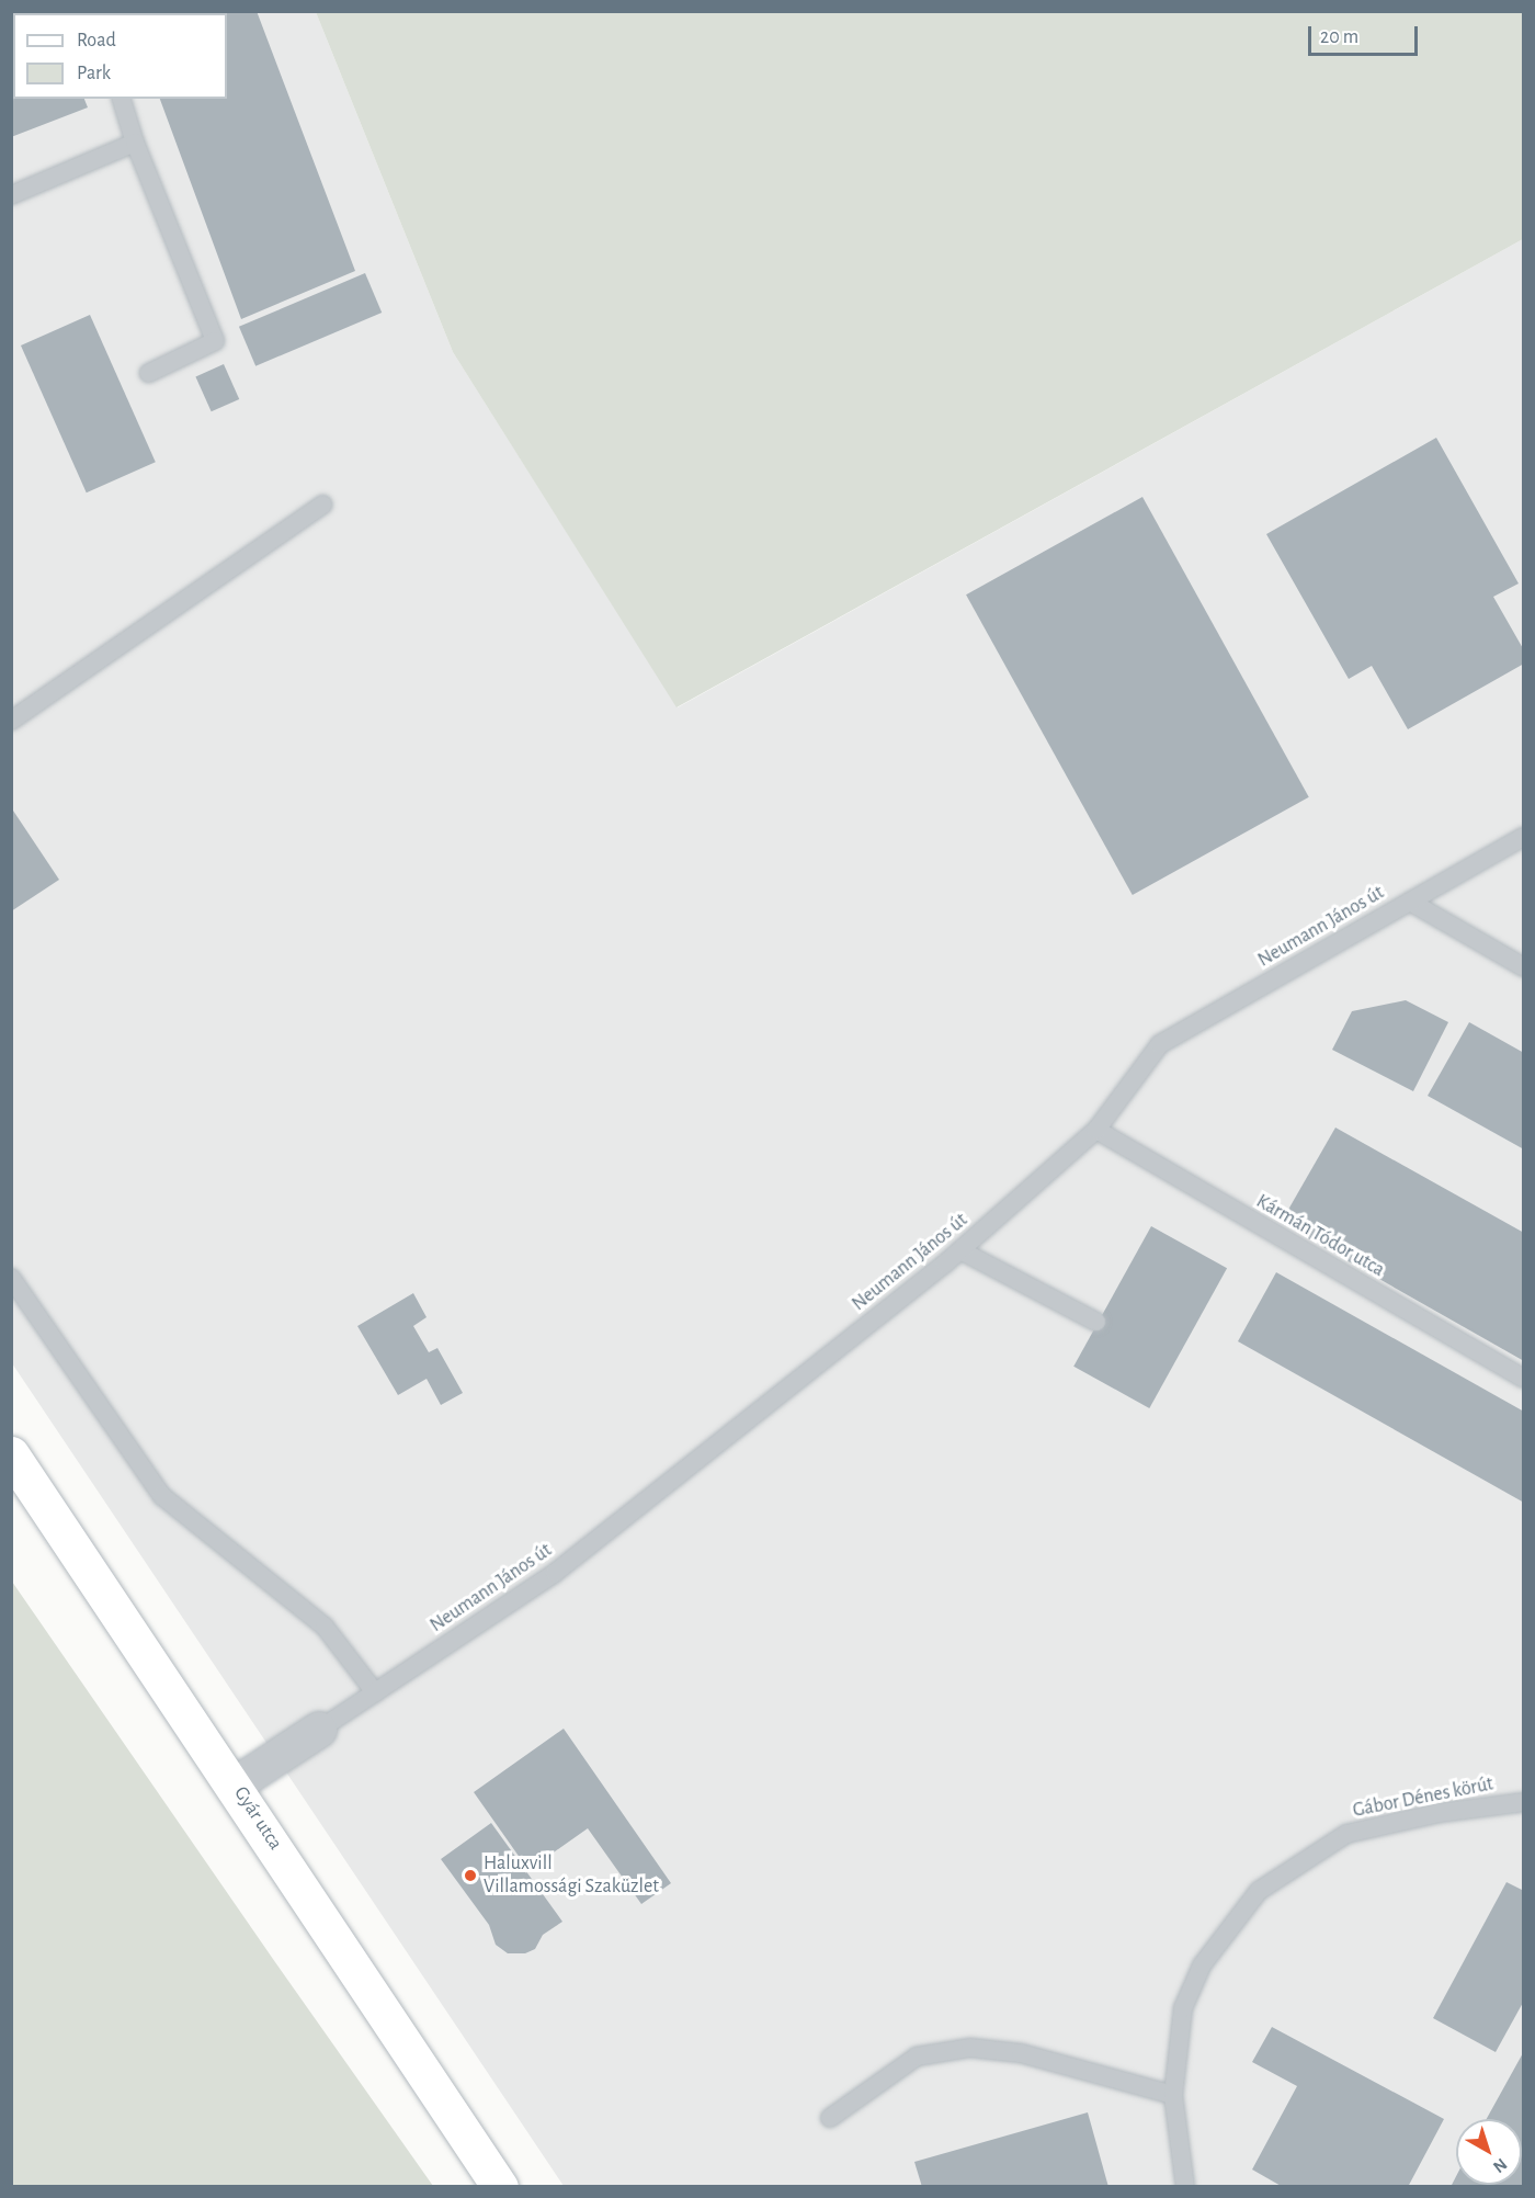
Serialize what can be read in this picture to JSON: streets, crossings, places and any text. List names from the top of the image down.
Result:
{
  "streets": {
    "main road": ["Gyár utca"],
    "lane": ["Neumann János út", "Kármán Tódor utca", "Gábor Dénes körút"]
  },
  "crossings": [
    ["Neumann János út", "Kármán Tódor utca"]
  ],
  "places": ["Haluxvill Villamossági Szaküzlet"],
  "legend": ["Road", "Park"],
  "scale_bar": "20 m",
  "north": "bottom right"
}
